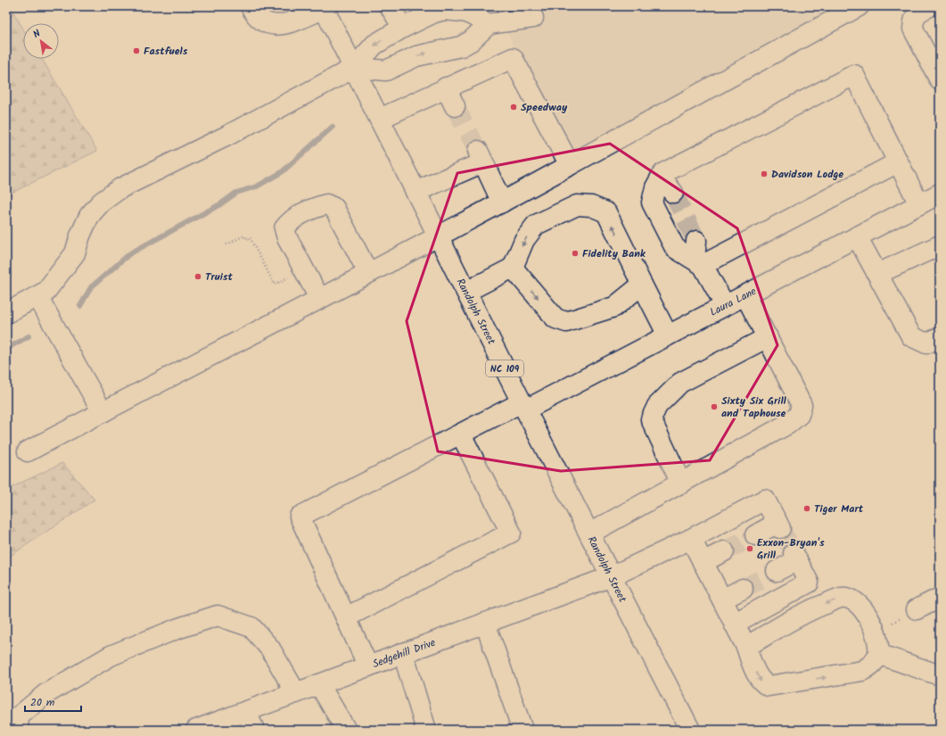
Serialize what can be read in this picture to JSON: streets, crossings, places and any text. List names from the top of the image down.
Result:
{
  "streets": {
    "street": [
      "Laura Lane",
      "Randolph Street",
      "NC 109",
      "Sedgehill Drive"
    ]
  },
  "crossings": [
    ["Laura Lane", "Randolph Street"],
    ["Randolph Street", "Sedgehill Drive"]
  ],
  "places": [
    "Fastfuels",
    "Speedway",
    "Davidson Lodge",
    "Fidelity Bank",
    "Truist",
    "Sixty Six Grill and Taphouse",
    "Tiger Mart",
    "Exxon-Bryan's Grill"
  ],
  "scale_bar": "20 m",
  "north": "top left"
}
